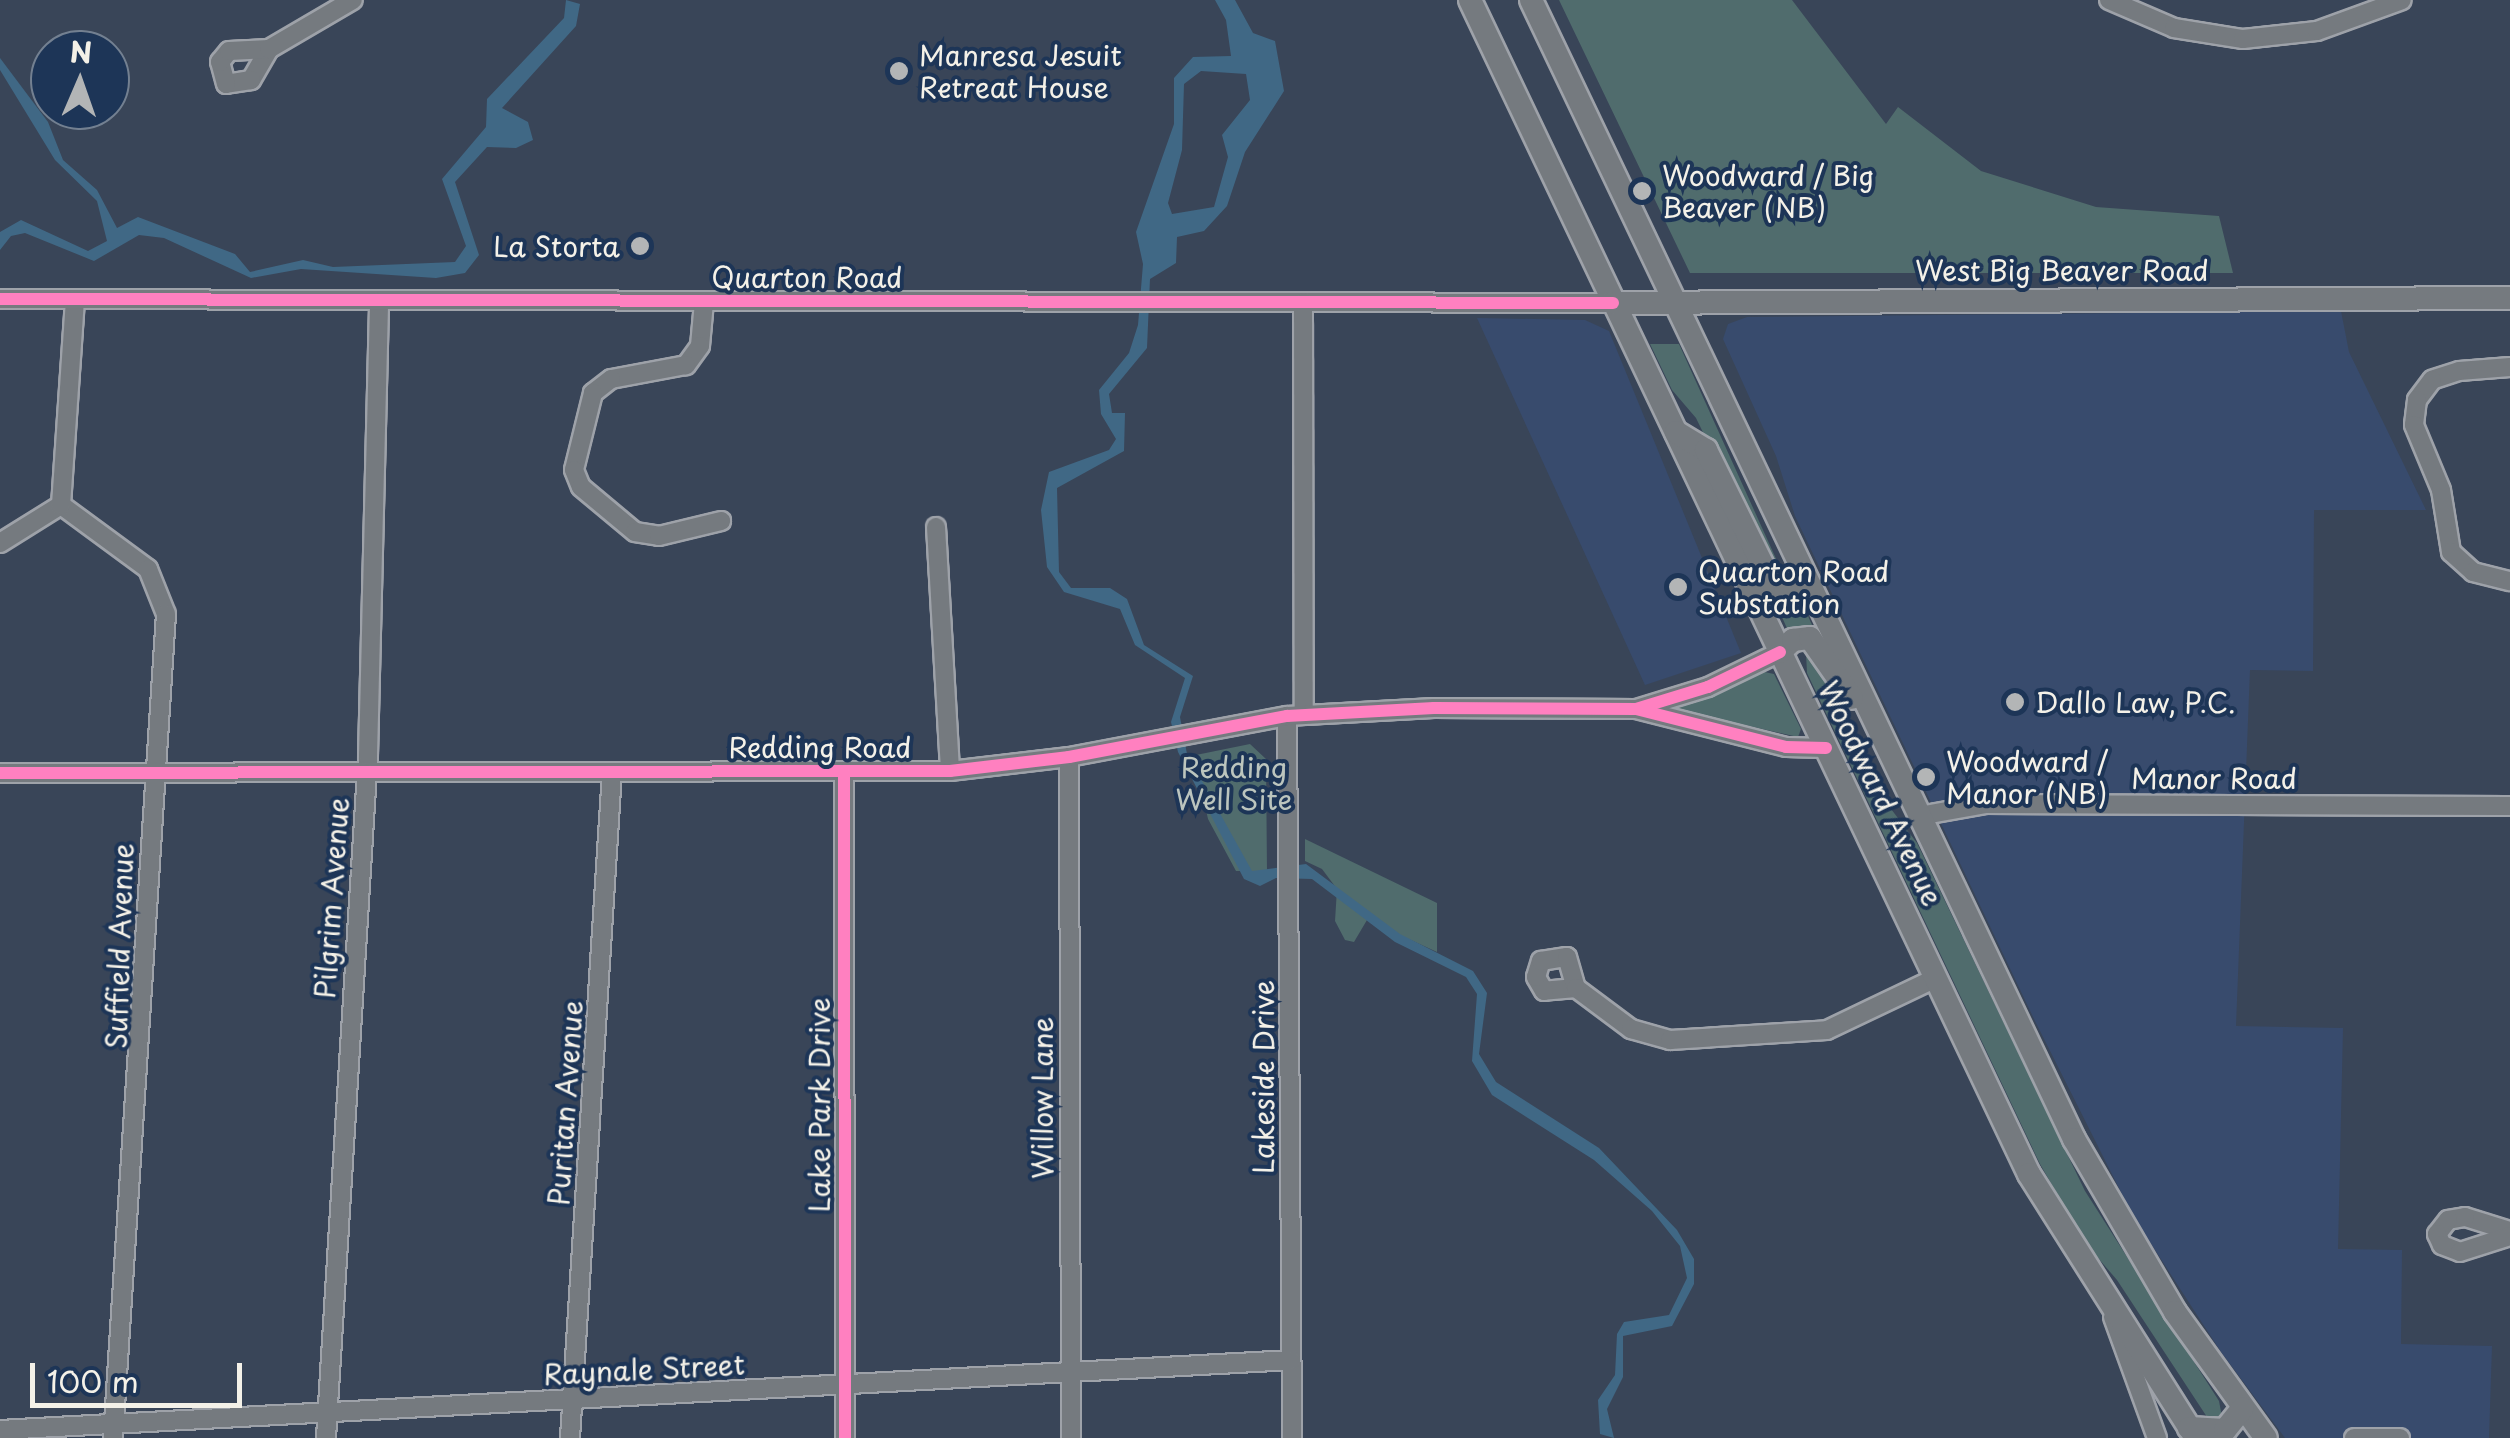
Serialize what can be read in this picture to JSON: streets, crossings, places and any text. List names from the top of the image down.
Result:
{
  "streets": {
    "main road": ["West Big Beaver Road", "Woodward Avenue"],
    "street": [
      "Quarton Road",
      "Redding Road",
      "Manor Road",
      "Pilgrim Avenue",
      "Suffield Avenue",
      "Lakeside Drive",
      "Willow Lane",
      "Puritan Avenue",
      "Lake Park Drive",
      "Raynale Street"
    ]
  },
  "crossings": [
    ["West Big Beaver Road", "Quarton Road"],
    ["West Big Beaver Road", "Woodward Avenue"],
    ["Quarton Road", "Woodward Avenue"],
    ["Quarton Road", "Pilgrim Avenue"],
    ["Quarton Road", "Lakeside Drive"],
    ["Redding Road", "Woodward Avenue"],
    ["Redding Road", "Pilgrim Avenue"],
    ["Redding Road", "Suffield Avenue"],
    ["Redding Road", "Lakeside Drive"],
    ["Redding Road", "Willow Lane"],
    ["Redding Road", "Puritan Avenue"],
    ["Redding Road", "Lake Park Drive"],
    ["Manor Road", "Woodward Avenue"],
    ["Pilgrim Avenue", "Raynale Street"],
    ["Suffield Avenue", "Raynale Street"],
    ["Lakeside Drive", "Raynale Street"],
    ["Willow Lane", "Raynale Street"],
    ["Puritan Avenue", "Raynale Street"],
    ["Lake Park Drive", "Raynale Street"]
  ],
  "parks": ["Redding Well Site"],
  "places": [
    "Manresa Jesuit Retreat House",
    "Woodward / Big Beaver (NB)",
    "La Storta",
    "Quarton Road Substation",
    "Dallo Law, P.C.",
    "Woodward / Manor (NB)"
  ],
  "scale_bar": "100 m",
  "north": "top"
}
